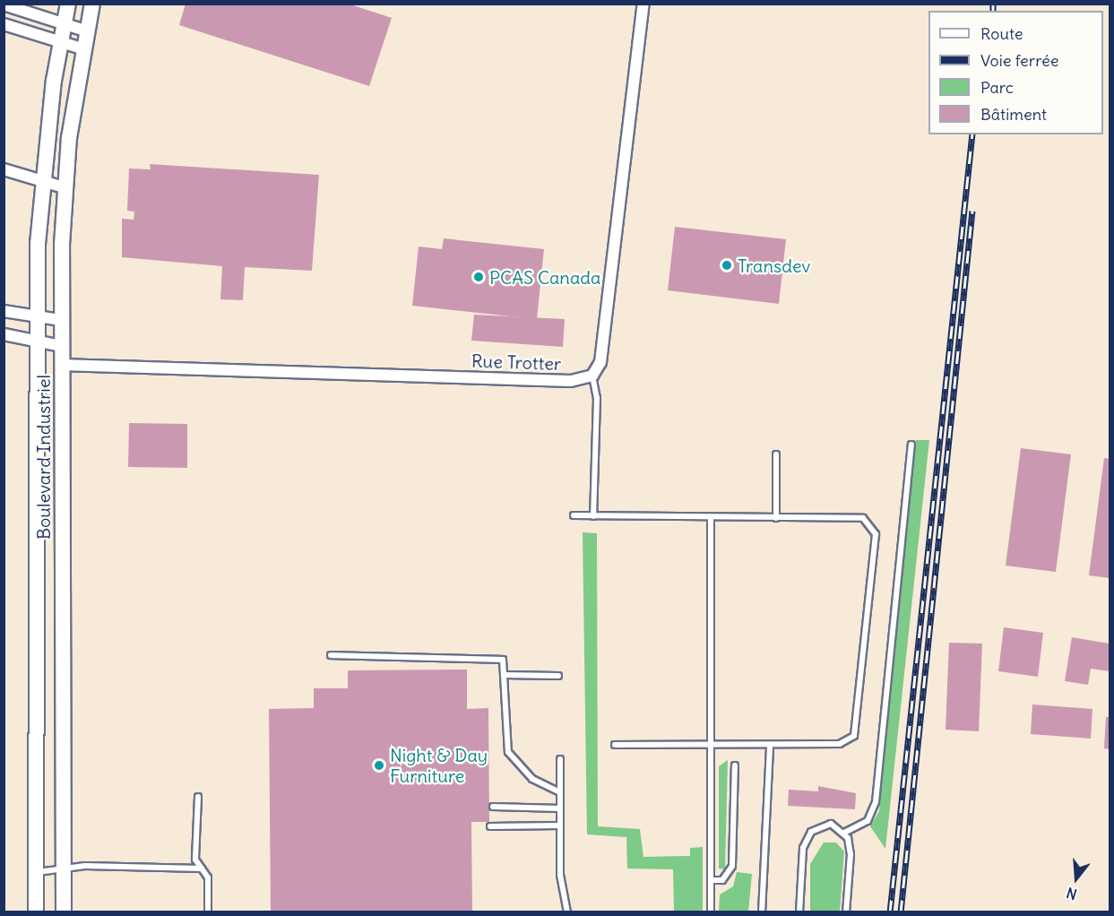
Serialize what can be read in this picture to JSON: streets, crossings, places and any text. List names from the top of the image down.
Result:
{
  "streets": {
    "street": ["Rue Trotter", "Boulevard Industriel"]
  },
  "crossings": [
    ["Rue Trotter", "Boulevard Industriel"]
  ],
  "places": ["Transdev", "PCAS Canada", "Night & Day Furniture"],
  "legend": [
    "Route",
    "Voie ferrée",
    "Parc",
    "Bâtiment"
  ],
  "north": "bottom"
}
